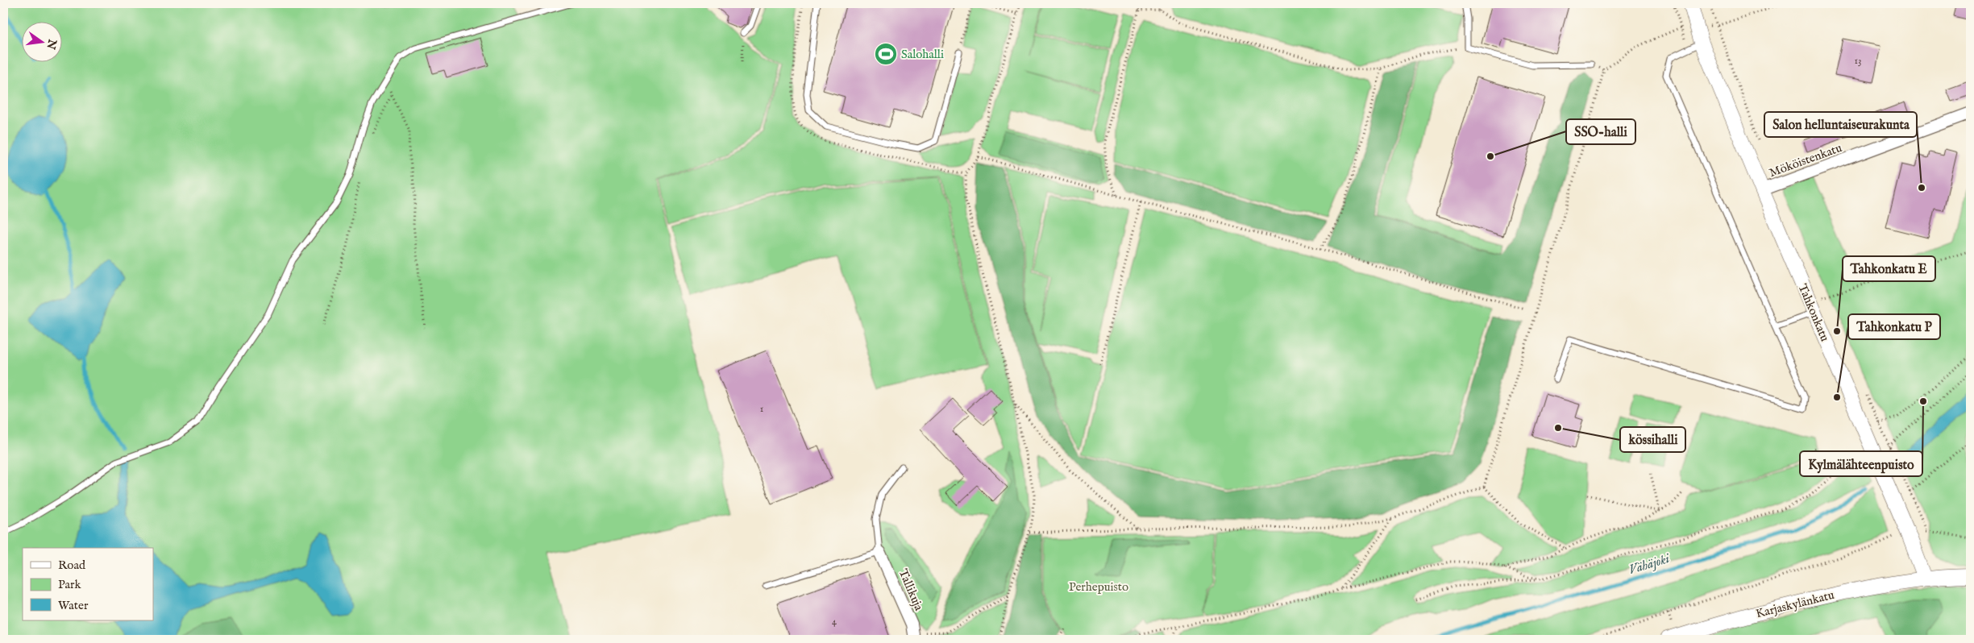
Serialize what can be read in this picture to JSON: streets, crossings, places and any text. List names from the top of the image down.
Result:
{
  "streets": {
    "street": [
      "Mököistenkatu",
      "Tahkonkatu",
      "Tallikuja",
      "Karjaskylänkatu"
    ]
  },
  "crossings": [
    ["Mököistenkatu", "Tahkonkatu"],
    ["Tahkonkatu", "Karjaskylänkatu"]
  ],
  "water": ["Vähäjoki"],
  "parks": ["Perhepuisto"],
  "places": {
    "sports": ["Salohalli"],
    "other": [
      "SSO-halli",
      "Salon helluntaiseurakunta",
      "Tahkonkatu E",
      "Tahkonkatu P",
      "Kylmälähteenpuisto",
      "kössihalli"
    ]
  },
  "house_numbers": ["13", "1", "4"],
  "legend": ["Road", "Park", "Water"],
  "north": "right"
}
